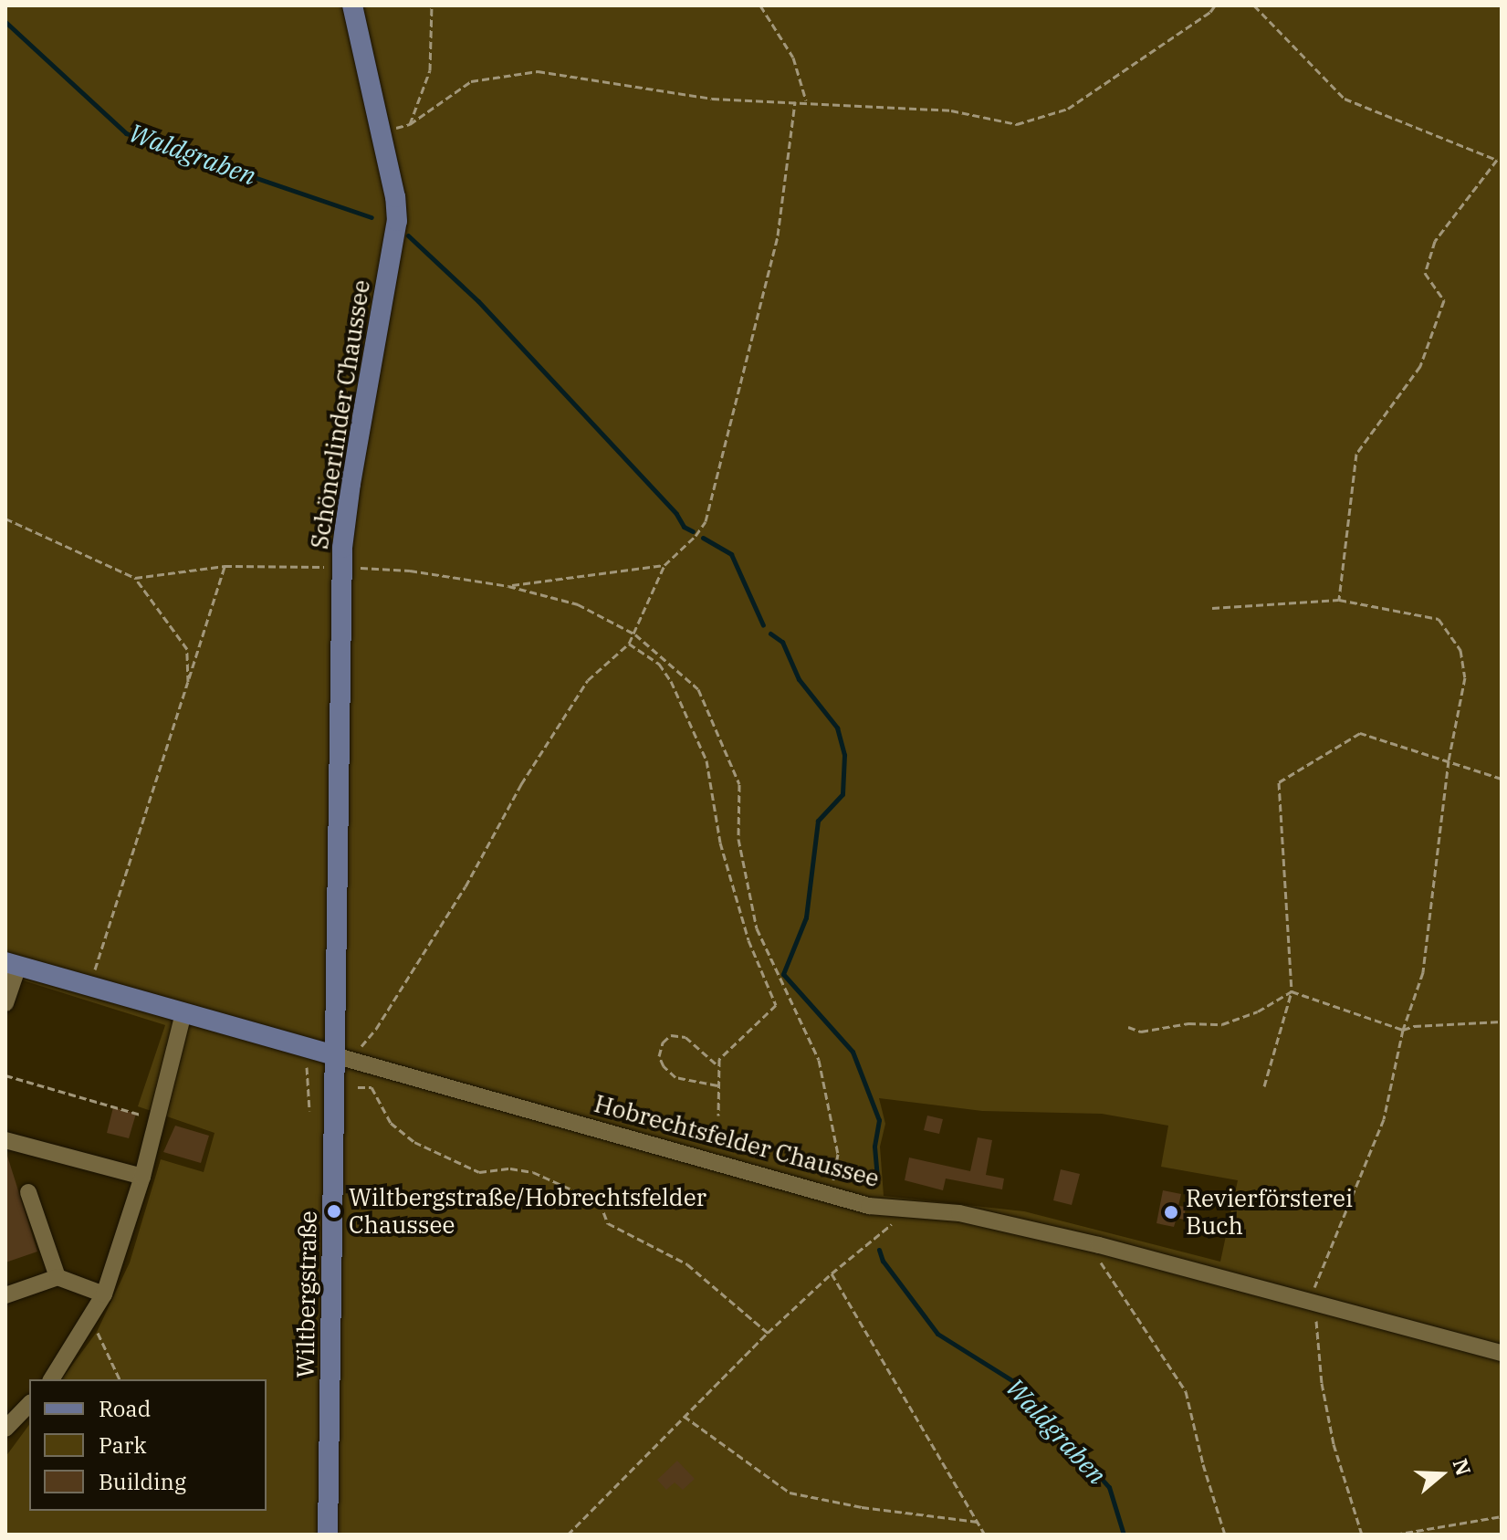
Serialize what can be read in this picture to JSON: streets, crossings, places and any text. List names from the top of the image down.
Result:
{
  "streets": {
    "main road": ["Schönerlinder Chaussee", "Hobrechtsfelder Chaussee", "Wiltbergstraße"]
  },
  "crossings": [
    ["Schönerlinder Chaussee", "Hobrechtsfelder Chaussee"],
    ["Schönerlinder Chaussee", "Wiltbergstraße"],
    ["Hobrechtsfelder Chaussee", "Wiltbergstraße"]
  ],
  "water": ["Waldgraben"],
  "places": ["Wiltbergstraße/Hobrechtsfelder Chaussee", "Revierförsterei Buch"],
  "legend": ["Road", "Park", "Building"],
  "north": "right"
}
